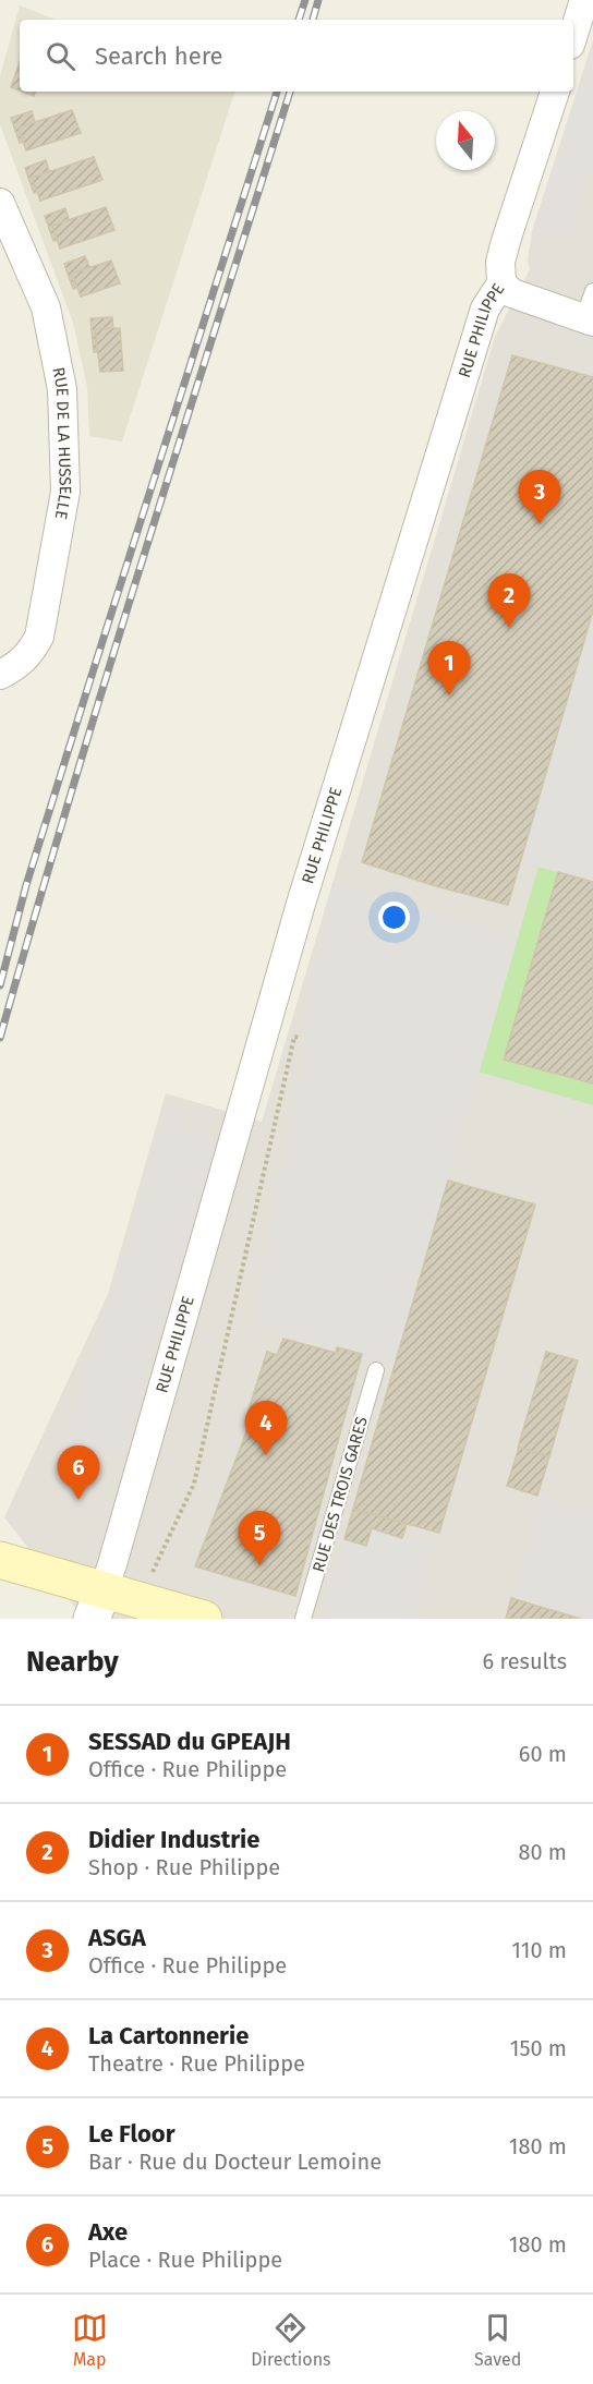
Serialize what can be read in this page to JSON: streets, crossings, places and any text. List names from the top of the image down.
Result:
{
  "streets": {
    "street": ["RUE PHILIPPE", "RUE DE LA HUSSELLE"],
    "lane": ["RUE DES TROIS GARES"]
  },
  "north": "top",
  "page": {
    "search": "Search here",
    "pins": [
      "3",
      "2",
      "1",
      "4",
      "6",
      "5"
    ],
    "heading": ["Nearby", "6 results"],
    "list": [
      {
        "mark": "1",
        "name": "SESSAD du GPEAJH",
        "note": "Office · Rue Philippe",
        "value": "60 m"
      },
      {
        "mark": "2",
        "name": "Didier Industrie",
        "note": "Shop · Rue Philippe",
        "value": "80 m"
      },
      {
        "mark": "3",
        "name": "ASGA",
        "note": "Office · Rue Philippe",
        "value": "110 m"
      },
      {
        "mark": "4",
        "name": "La Cartonnerie",
        "note": "Theatre · Rue Philippe",
        "value": "150 m"
      },
      {
        "mark": "5",
        "name": "Le Floor",
        "note": "Bar · Rue du Docteur Lemoine",
        "value": "180 m"
      },
      {
        "mark": "6",
        "name": "Axe",
        "note": "Place · Rue Philippe",
        "value": "180 m"
      }
    ],
    "nav": ["Map", "Directions", "Saved"]
  }
}
